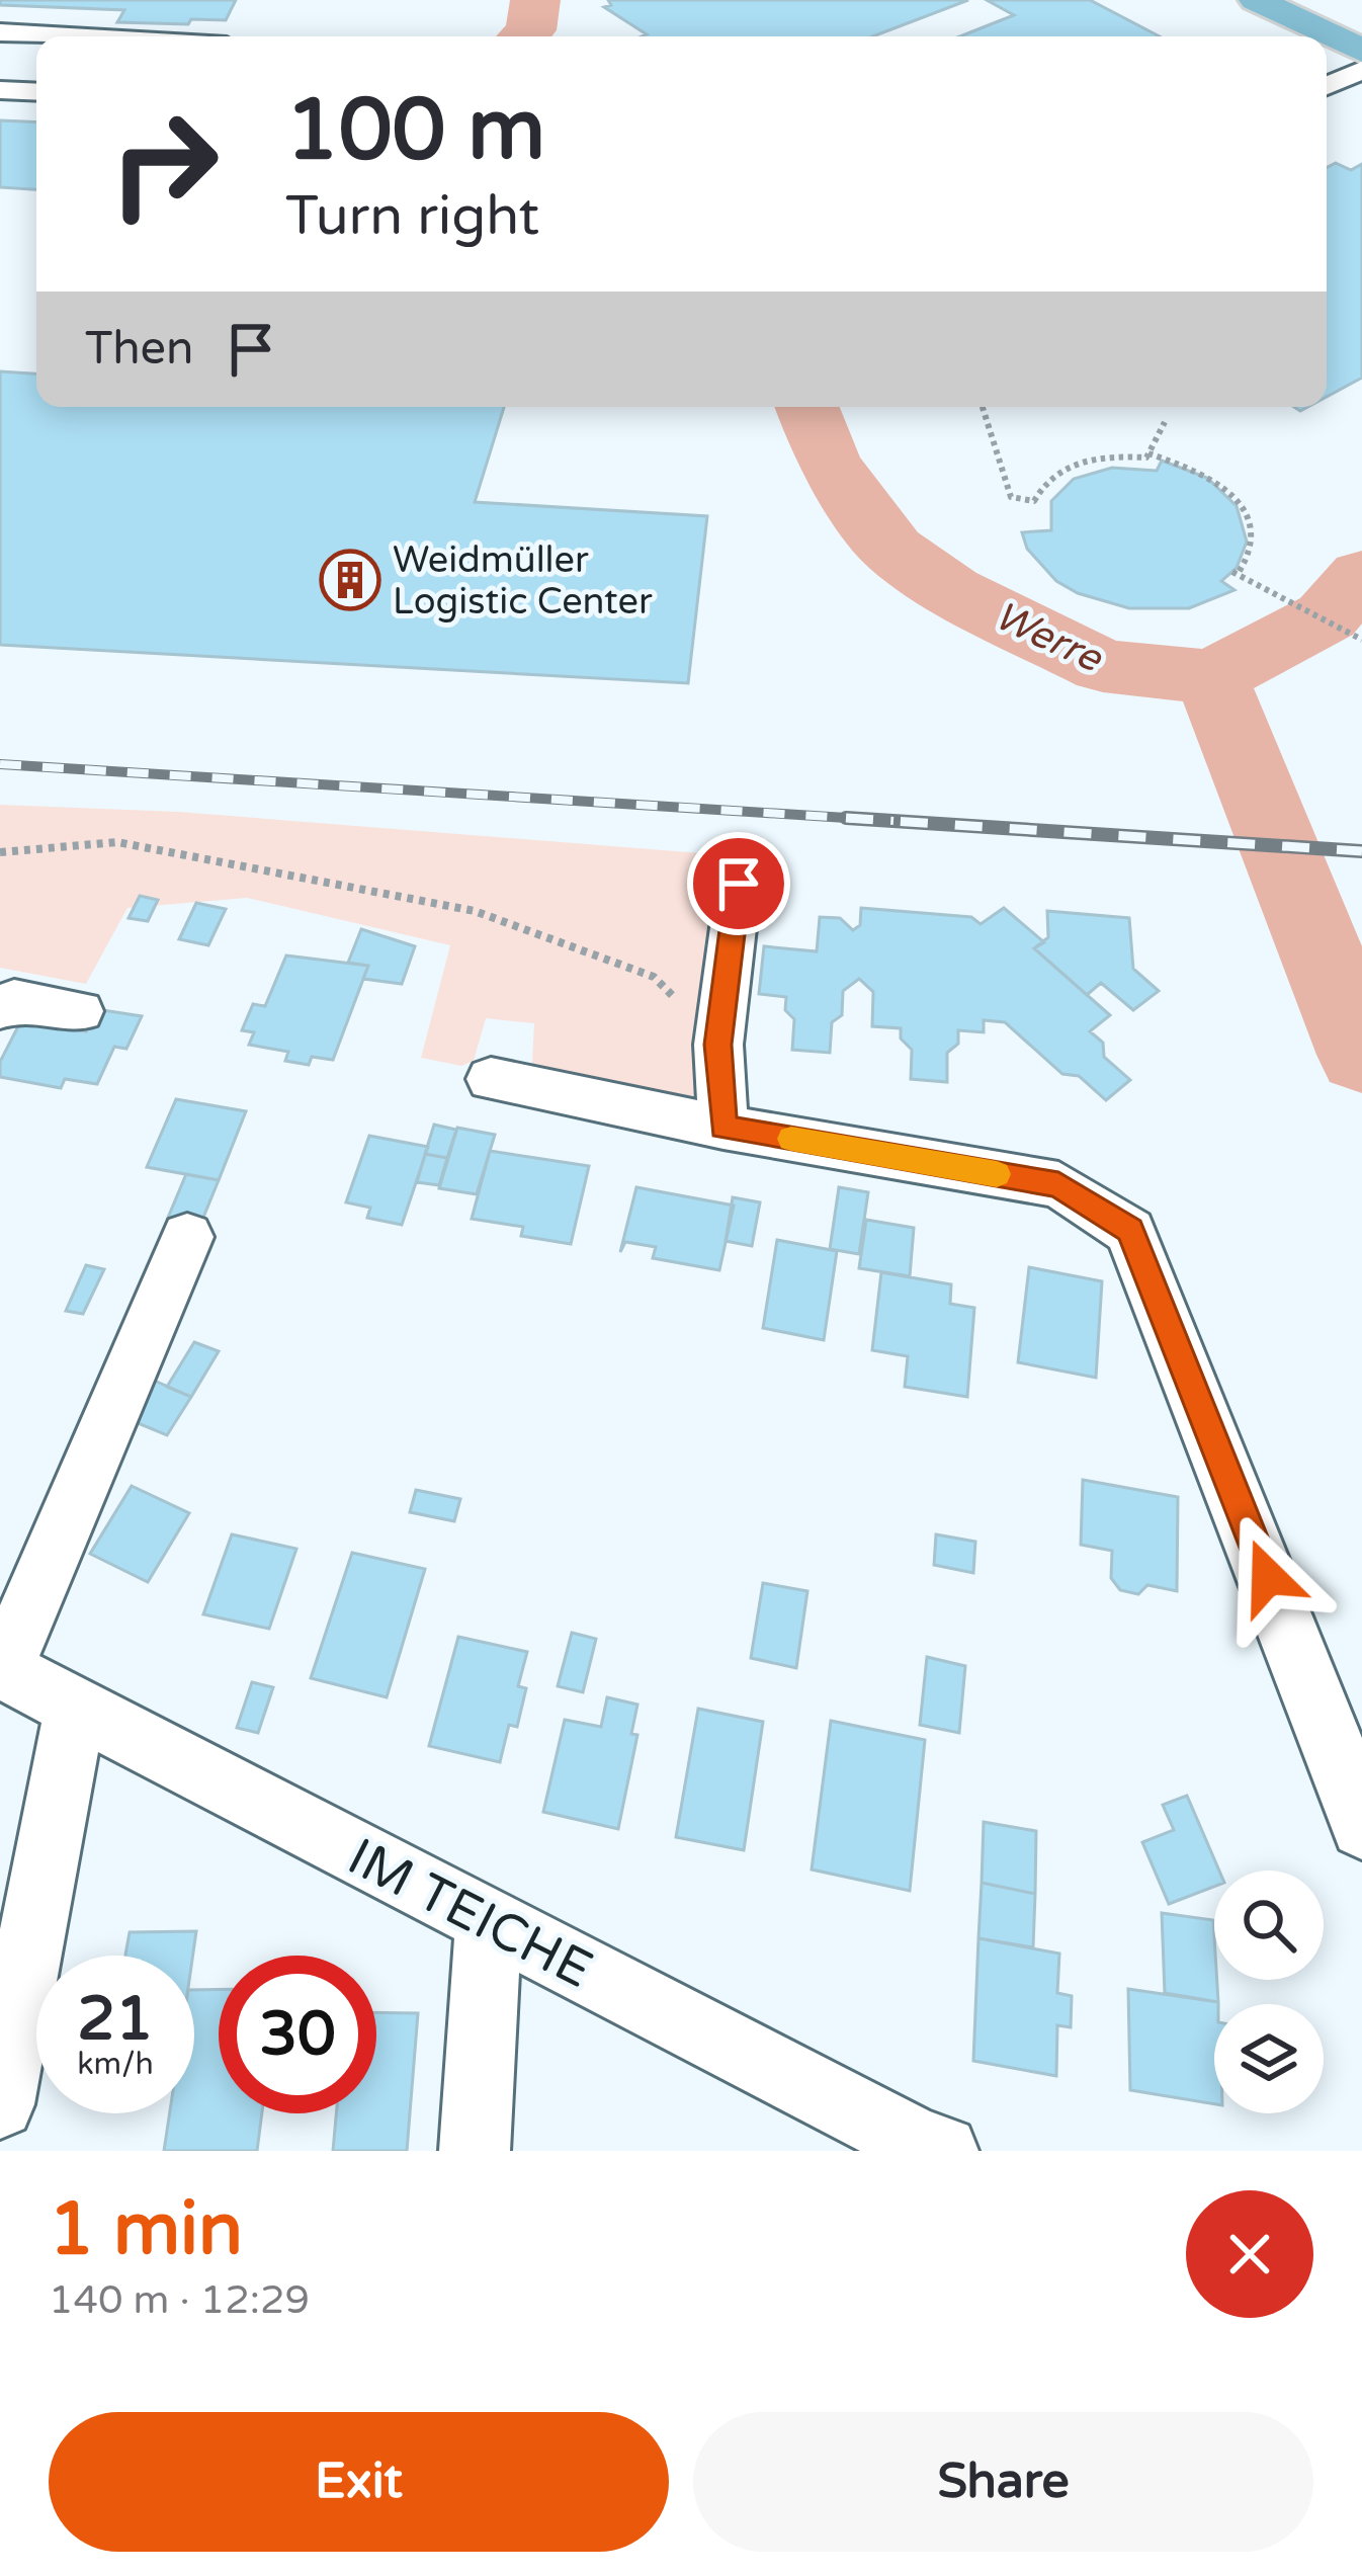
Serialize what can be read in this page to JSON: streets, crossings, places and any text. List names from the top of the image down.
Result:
{
  "streets": {
    "street": ["IM TEICHE"]
  },
  "water": ["Werre"],
  "places": {
    "building": ["Weidmüller Logistic Center"]
  },
  "page": {
    "turn": ["100 m", "Turn right"],
    "then": "Then",
    "speed": "21 km/h",
    "limit": "30",
    "heading": ["1 min", "140 m · 12:29"],
    "buttons": ["Exit", "Share"]
  }
}
